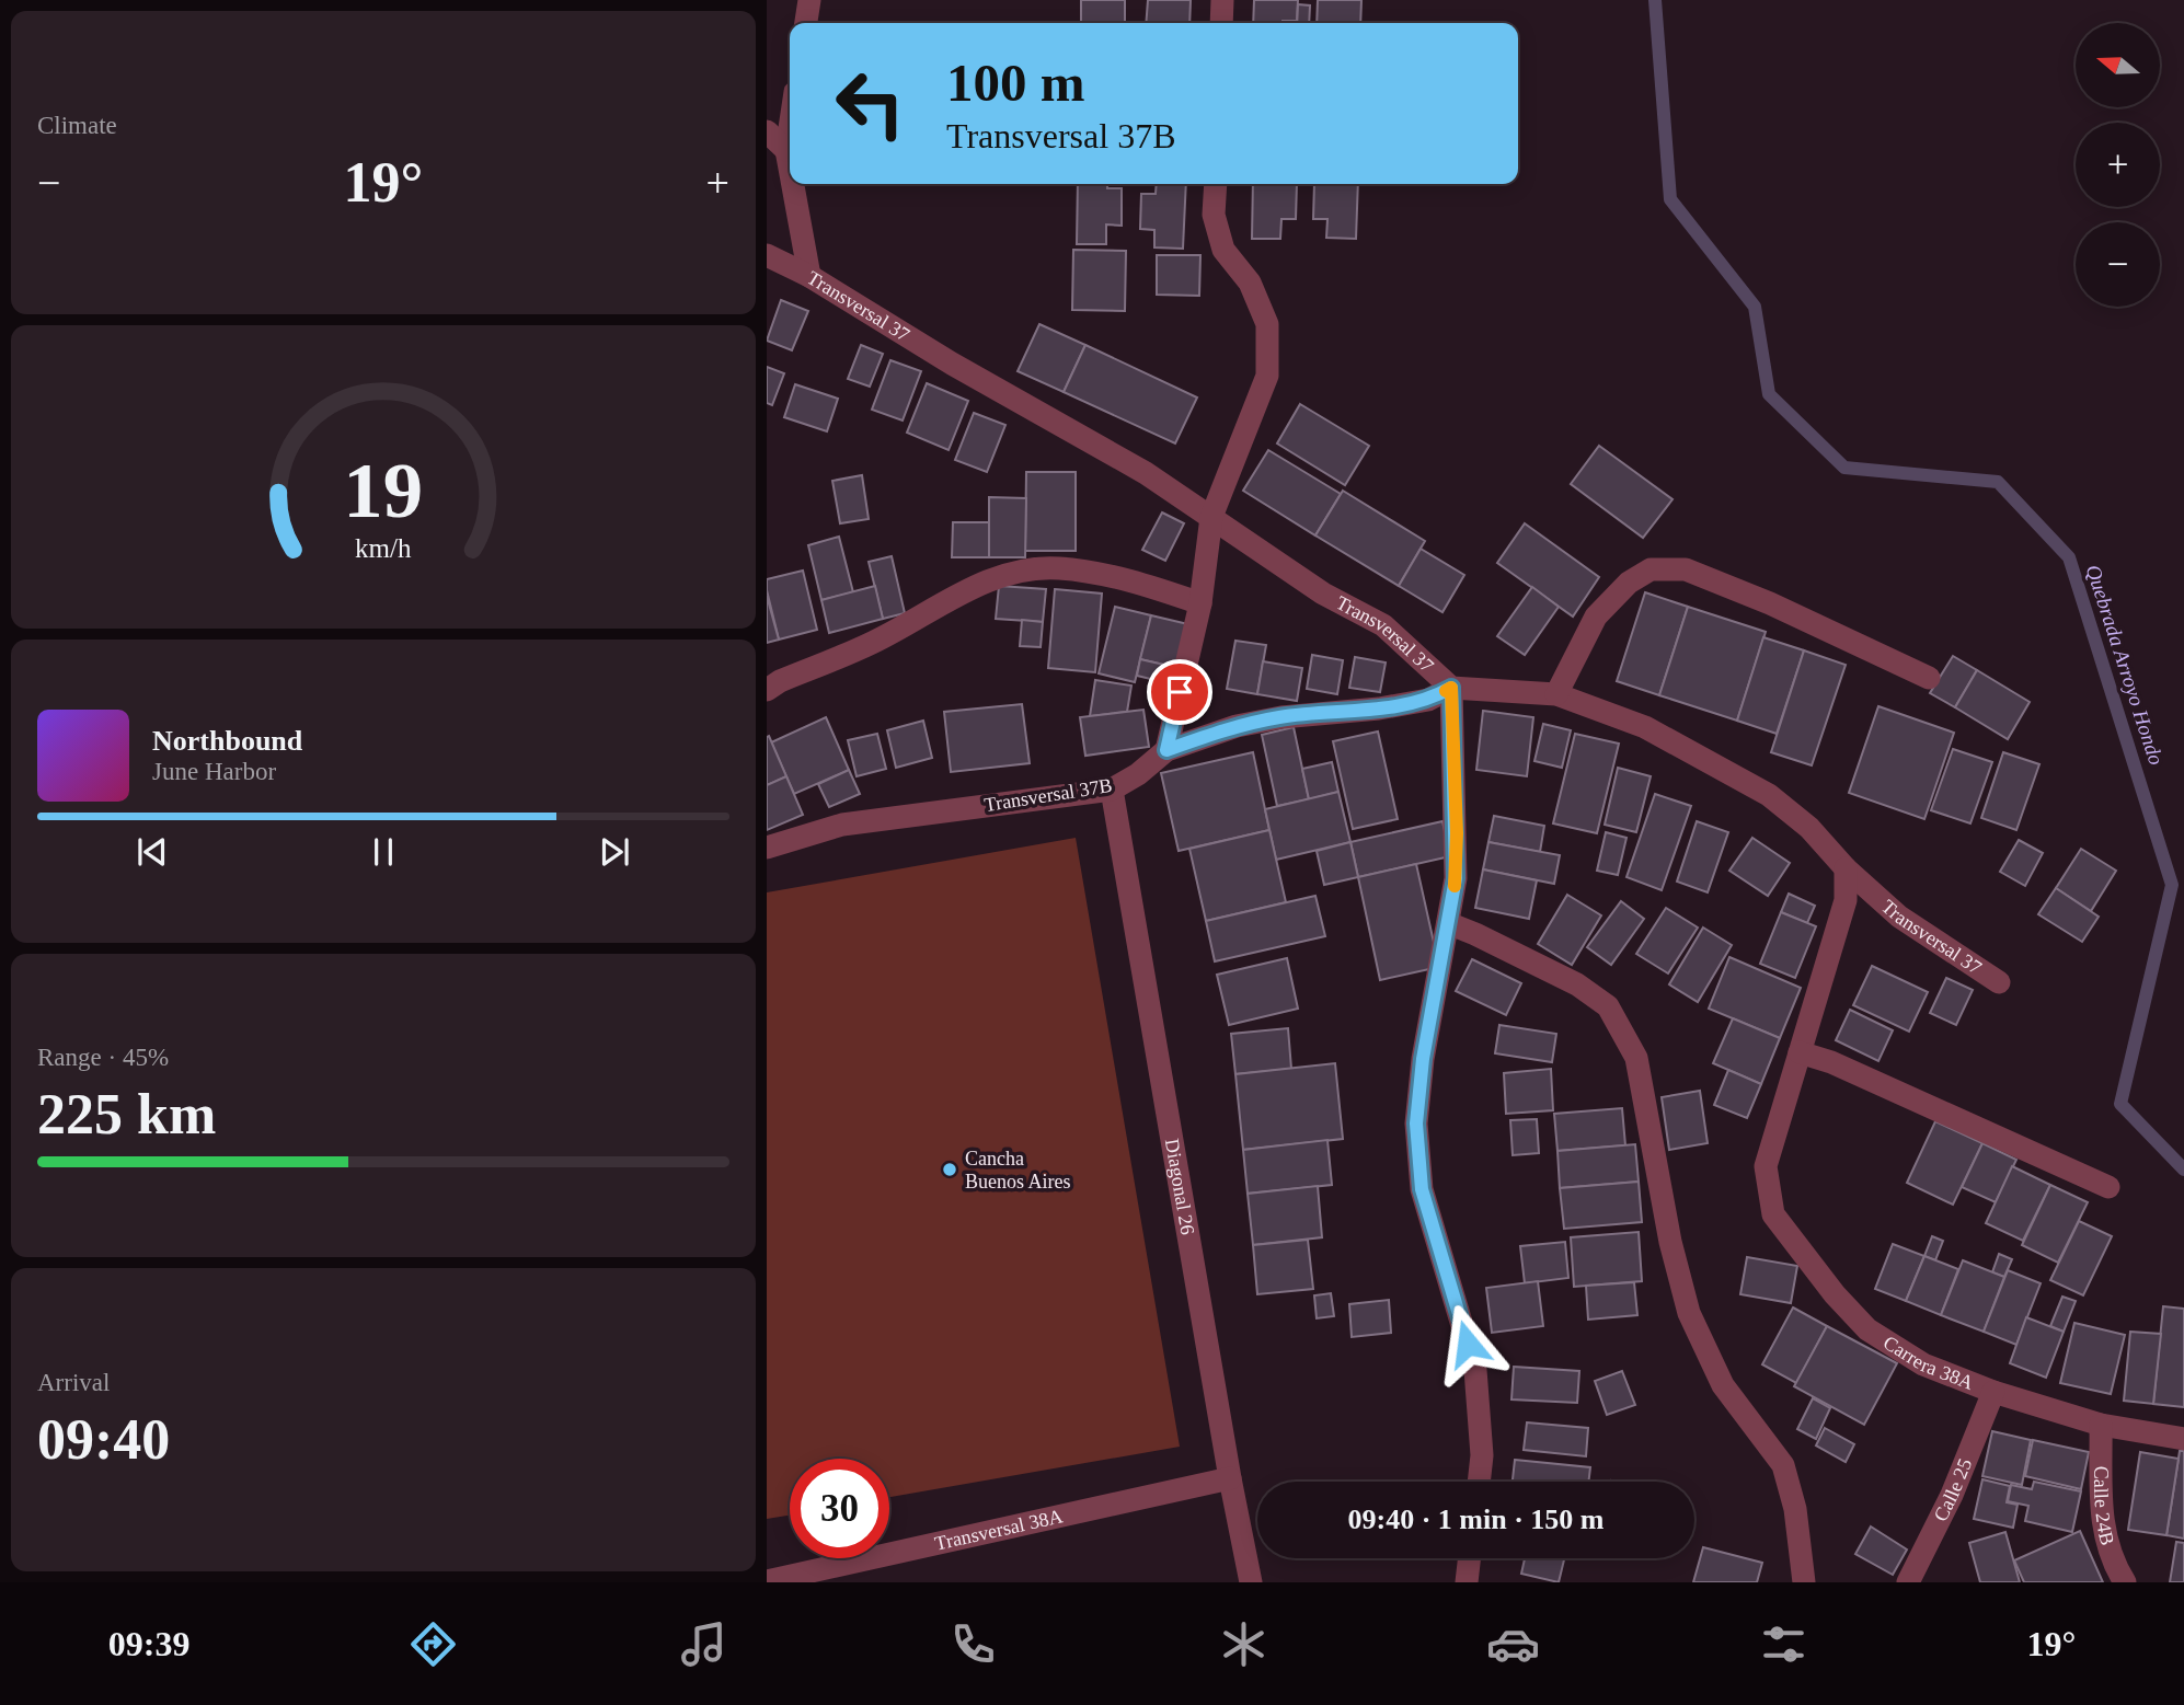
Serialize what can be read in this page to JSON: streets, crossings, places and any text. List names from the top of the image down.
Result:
{
  "streets": {
    "street": [
      "Transversal 37",
      "Transversal 37B",
      "Diagonal 26",
      "Carrera 38A",
      "Calle 25",
      "Calle 24B",
      "Transversal 38A"
    ]
  },
  "crossings": [
    ["Transversal 37", "Transversal 37B"],
    ["Transversal 37B", "Diagonal 26"],
    ["Diagonal 26", "Transversal 38A"],
    ["Carrera 38A", "Calle 25"],
    ["Carrera 38A", "Calle 24B"]
  ],
  "water": ["Quebrada Arroyo Hondo"],
  "places": ["Cancha Buenos Aires"],
  "north": "left",
  "page": {
    "tile": [
      "Climate",
      ["Range · 45%", "225 km"],
      ["Arrival", "09:40"]
    ],
    "map_buttons": ["+", "−"],
    "turn": ["100 m", "Transversal 37B"],
    "heat": ["−", "19°", "+"],
    "song": ["Northbound", "June Harbor"],
    "limit": "30",
    "trip": "09:40 · 1 min · 150 m",
    "tabs": ["09:39", "19°"],
    "gauge": ["19", "km/h"]
  }
}
